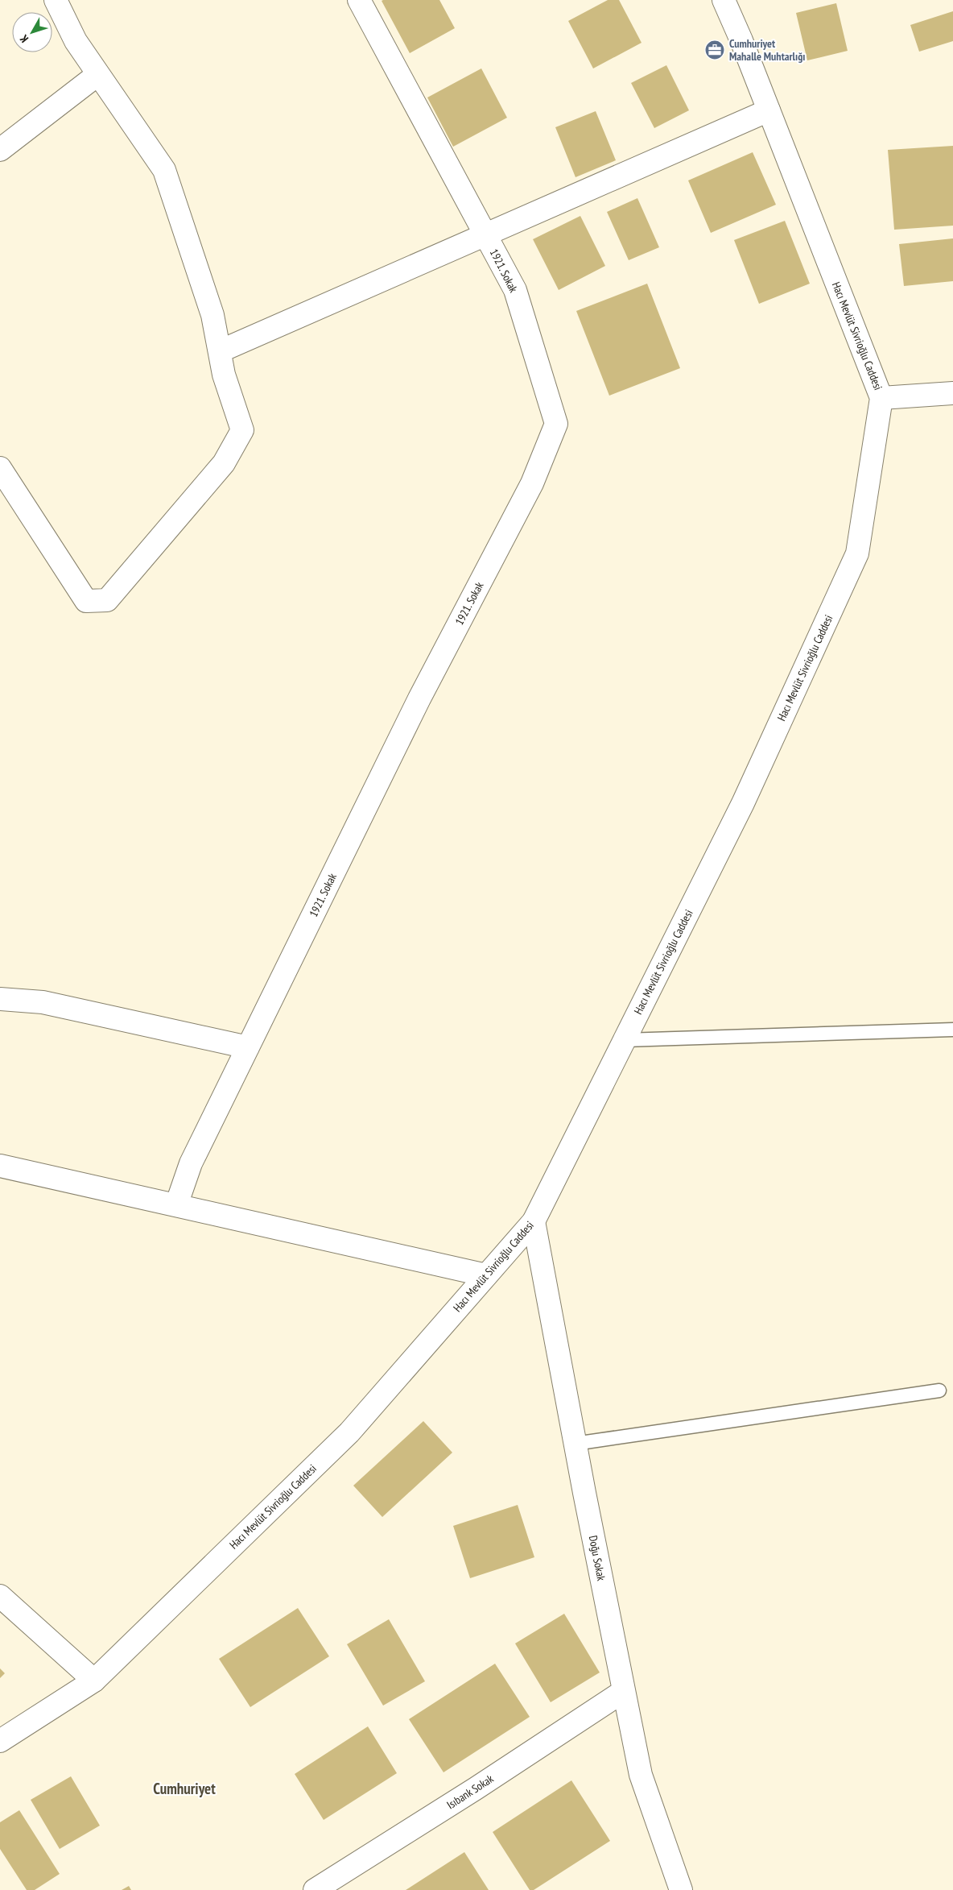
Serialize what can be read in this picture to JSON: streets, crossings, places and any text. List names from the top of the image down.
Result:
{
  "streets": {
    "street": [
      "1921. Sokak",
      "Hacı Mevlüt Sivrioğlu Caddesi",
      "Doğu Sokak",
      "Isıbank Sokak"
    ]
  },
  "crossings": [
    ["Hacı Mevlüt Sivrioğlu Caddesi", "Doğu Sokak"],
    ["Doğu Sokak", "Isıbank Sokak"]
  ],
  "districts": ["Cumhuriyet"],
  "places": {
    "office": ["Cumhuriyet Mahalle Muhtarlığı"]
  },
  "north": "bottom left"
}
